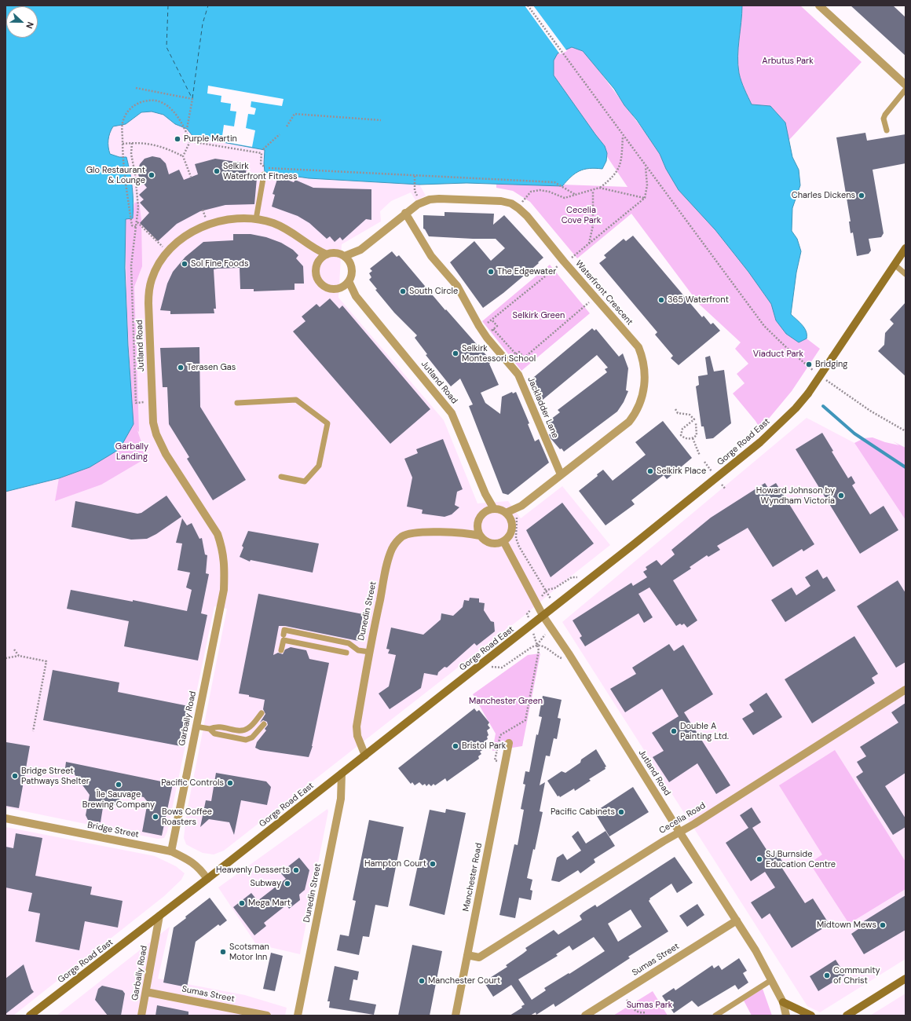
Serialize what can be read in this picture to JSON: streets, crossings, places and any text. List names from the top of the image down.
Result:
{
  "streets": {
    "main road": ["Gorge Road East"],
    "street": [
      "Waterfront Crescent",
      "Jutland Road",
      "Jackladder Lane",
      "Dunedin Street",
      "Garbally Road",
      "Cecelia Road",
      "Bridge Street",
      "Manchester Road",
      "Sumas Street"
    ]
  },
  "crossings": [
    ["Waterfront Crescent", "Jutland Road"],
    ["Waterfront Crescent", "Jackladder Lane"],
    ["Waterfront Crescent", "Dunedin Street"],
    ["Jutland Road", "Gorge Road East"],
    ["Jutland Road", "Dunedin Street"],
    ["Jutland Road", "Garbally Road"],
    ["Jutland Road", "Cecelia Road"],
    ["Jutland Road", "Sumas Street"],
    ["Gorge Road East", "Dunedin Street"],
    ["Gorge Road East", "Garbally Road"],
    ["Gorge Road East", "Bridge Street"],
    ["Garbally Road", "Bridge Street"],
    ["Garbally Road", "Sumas Street"],
    ["Cecelia Road", "Manchester Road"]
  ],
  "parks": [
    "Arbutus Park",
    "Cecelia Cove Park",
    "Selkirk Green",
    "Viaduct Park",
    "Garbally Landing",
    "Manchester Green",
    "Sumas Park"
  ],
  "places": [
    "Purple Martin",
    "Selkirk Waterfront Fitness",
    "Glo Restaurant & Lounge",
    "Charles Dickens",
    "Sol Fine Foods",
    "The Edgewater",
    "South Circle",
    "365 Waterfront",
    "Selkirk Montessori School",
    "Bridging",
    "Terasen Gas",
    "Selkirk Place",
    "Howard Johnson by Wyndham Victoria",
    "Double A Painting Ltd.",
    "Bristol Park",
    "Bridge Street Pathways Shelter",
    "Pacific Controls",
    "Île Sauvage Brewing Company",
    "Pacific Cabinets",
    "Bows Coffee Roasters",
    "SJ Burnside Education Centre",
    "Hampton Court",
    "Heavenly Desserts",
    "Subway",
    "Mega Mart",
    "Midtown Mews",
    "Scotsman Motor Inn",
    "Community of Christ",
    "Manchester Court"
  ],
  "north": "right"
}
